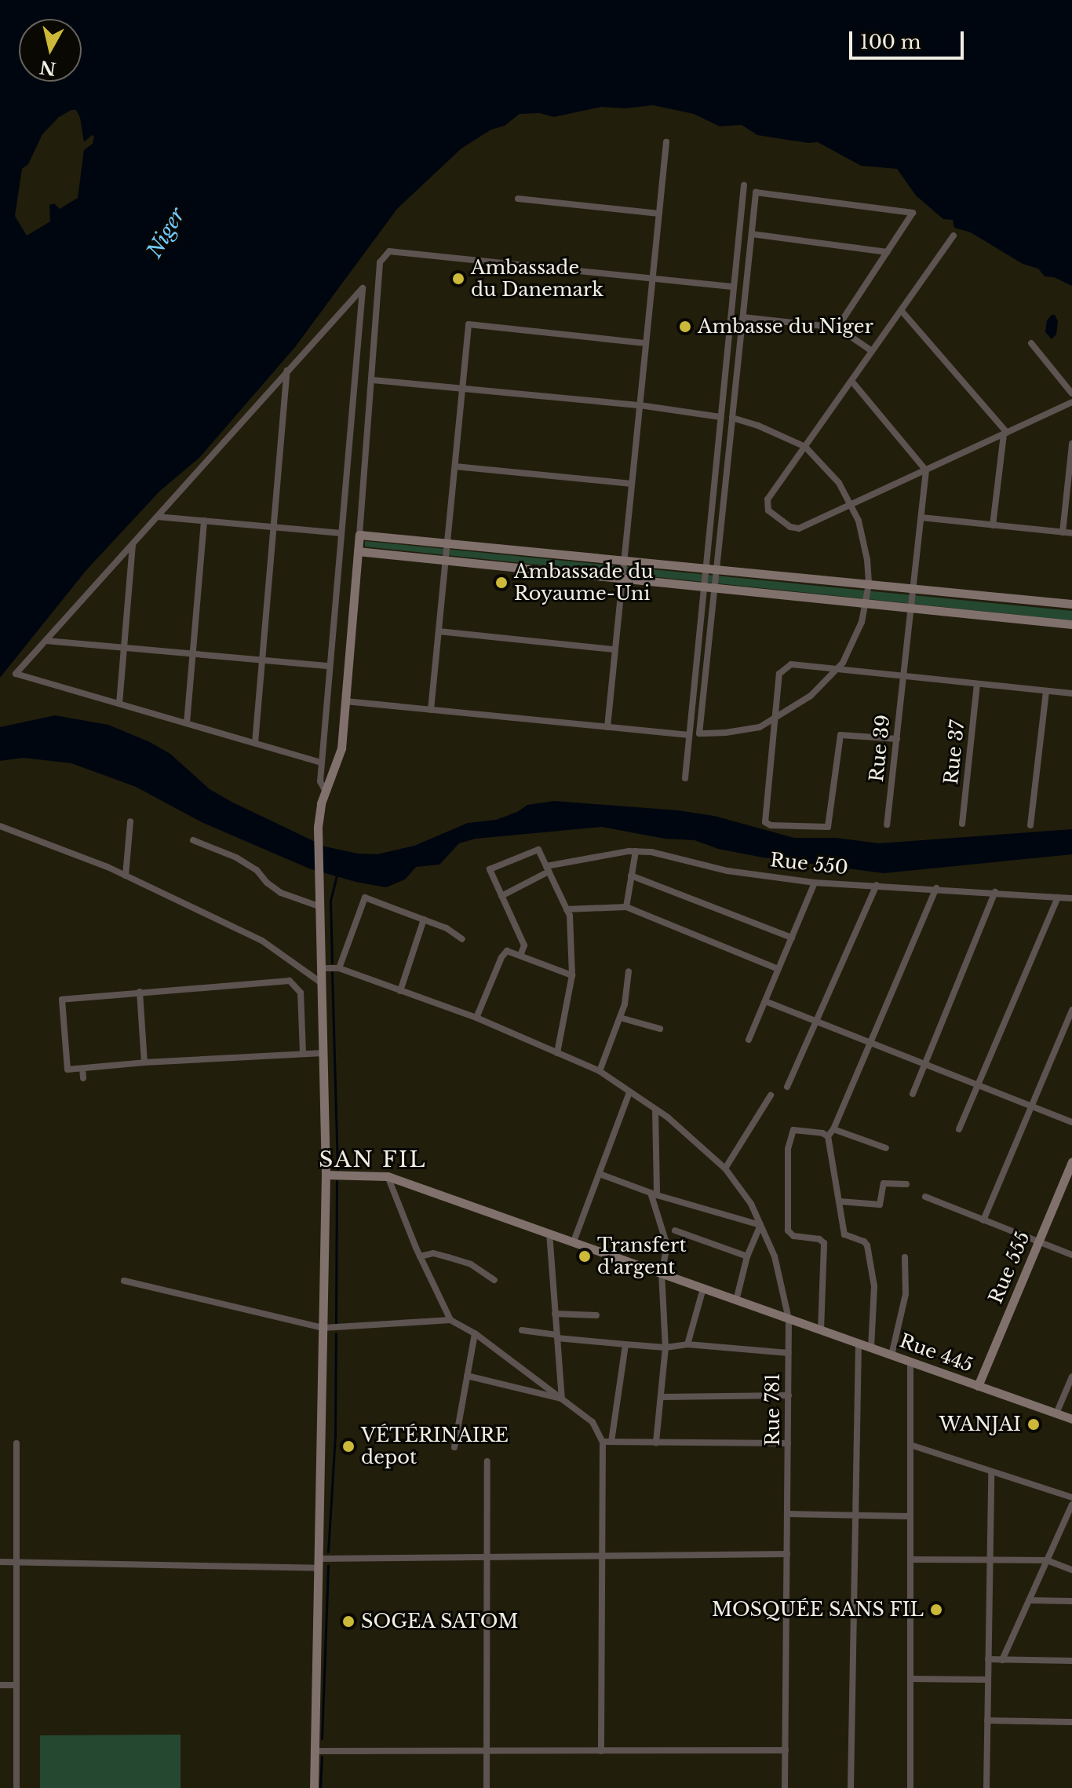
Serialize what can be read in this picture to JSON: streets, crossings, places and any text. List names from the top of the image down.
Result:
{
  "streets": {
    "street": [
      "Rue 39",
      "Rue 37",
      "Rue 550",
      "Rue 555",
      "Rue 445",
      "Rue 781"
    ]
  },
  "crossings": [
    ["Rue 555", "Rue 445"],
    ["Rue 445", "Rue 781"]
  ],
  "districts": ["SAN FIL"],
  "water": ["Niger"],
  "places": [
    "Ambassade du Danemark",
    "Ambasse du Niger",
    "Ambassade du Royaume-Uni",
    "Transfert d'argent",
    "WANJAI",
    "VÉTÉRINAIRE depot",
    "MOSQUÉE SANS FIL",
    "SOGEA SATOM"
  ],
  "scale_bar": "100 m",
  "north": "bottom"
}
